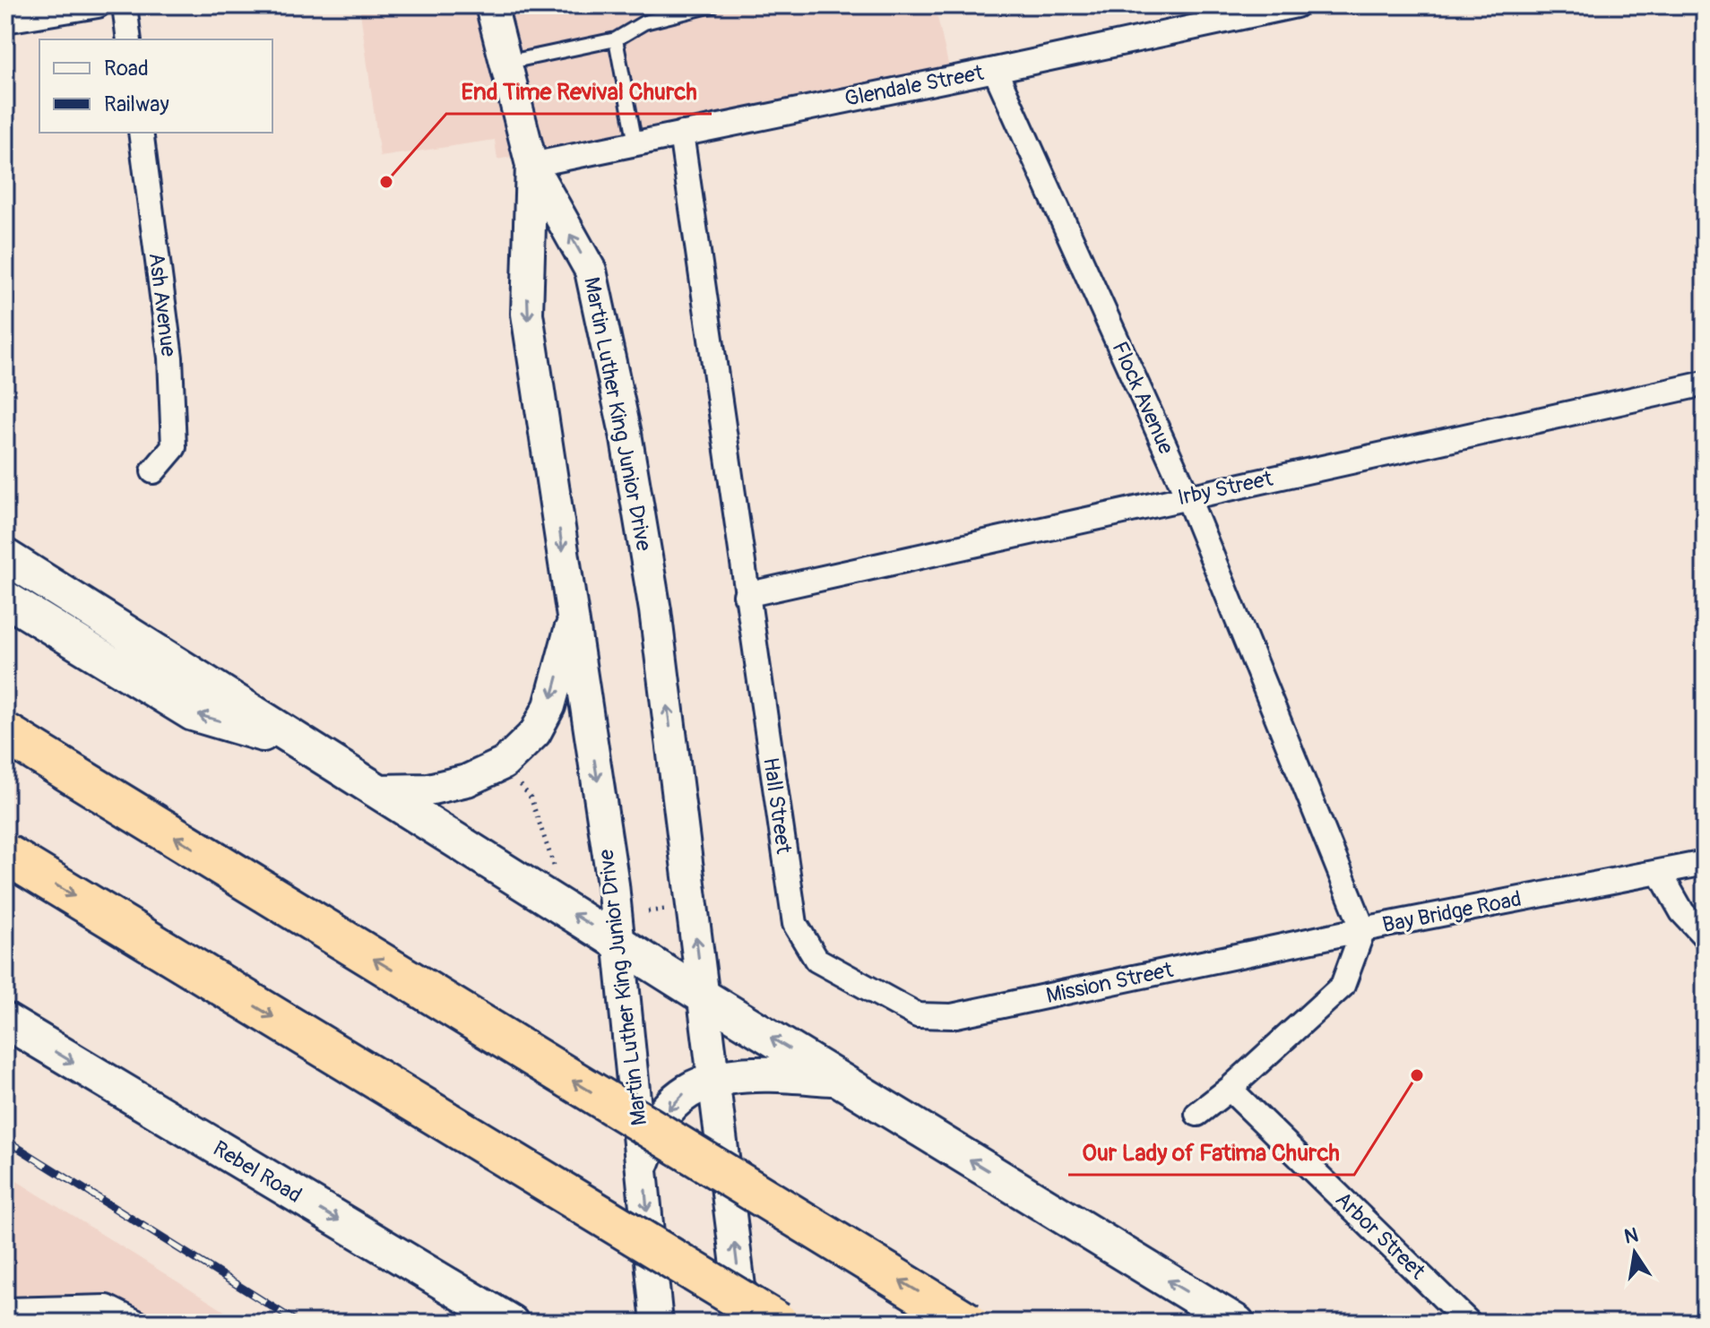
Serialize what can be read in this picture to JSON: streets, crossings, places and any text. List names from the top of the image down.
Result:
{
  "streets": {
    "main road": ["Rebel Road"],
    "street": [
      "Glendale Street",
      "Ash Avenue",
      "Flock Avenue",
      "Martin Luther King Junior Drive",
      "Irby Street",
      "Hall Street",
      "Bay Bridge Road",
      "Mission Street",
      "Arbor Street"
    ]
  },
  "crossings": [
    ["Glendale Street", "Flock Avenue"],
    ["Glendale Street", "Martin Luther King Junior Drive"],
    ["Glendale Street", "Hall Street"],
    ["Flock Avenue", "Irby Street"],
    ["Flock Avenue", "Bay Bridge Road"],
    ["Flock Avenue", "Mission Street"],
    ["Irby Street", "Hall Street"],
    ["Hall Street", "Mission Street"],
    ["Bay Bridge Road", "Mission Street"],
    ["Bay Bridge Road", "Arbor Street"]
  ],
  "one_way": ["Rebel Road"],
  "places": ["End Time Revival Church", "Our Lady of Fatima Church"],
  "legend": ["Road", "Railway"],
  "north": "top"
}
